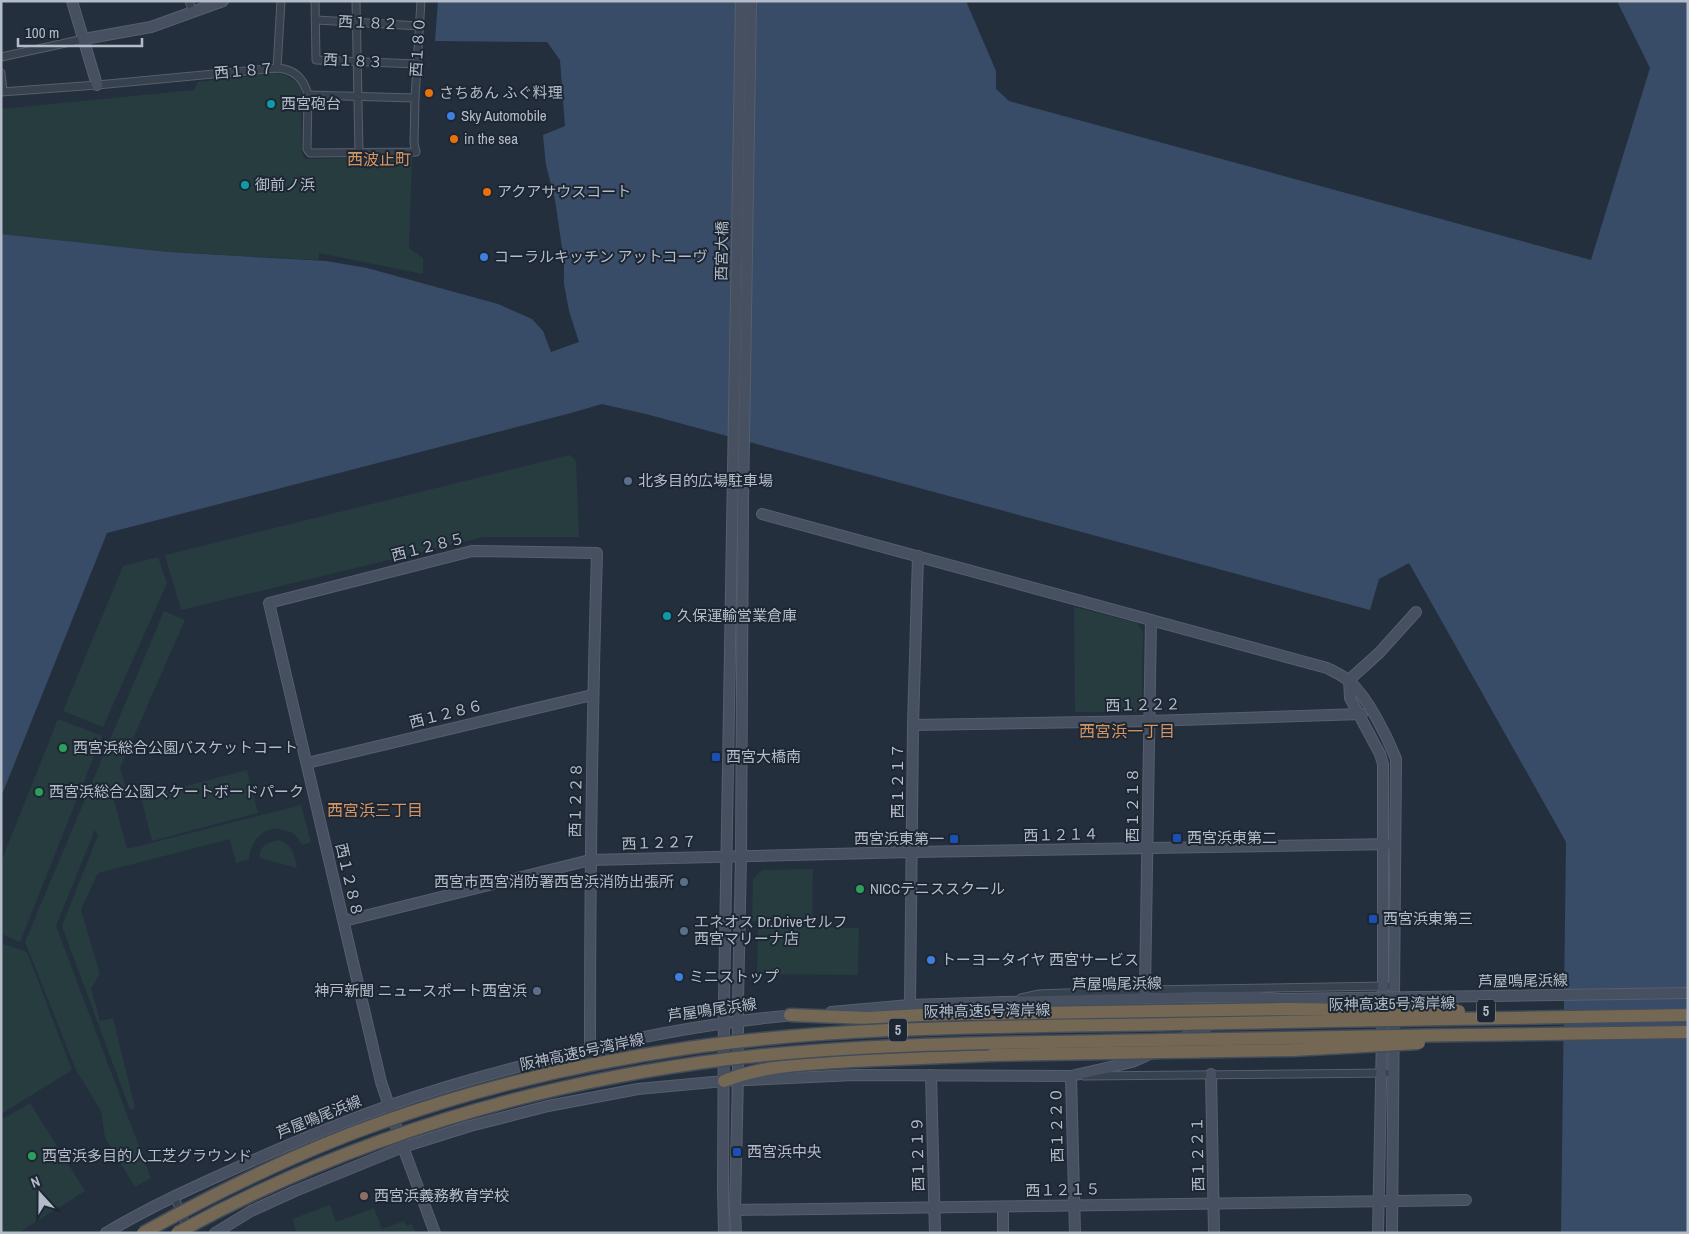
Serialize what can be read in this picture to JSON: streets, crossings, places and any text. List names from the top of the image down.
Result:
{
  "streets": {
    "highway": ["阪神高速5号湾岸線", "5"],
    "street": [
      "西１８２",
      "西１８０",
      "西１８３",
      "西１８７",
      "西宮大橋",
      "西１２８５",
      "西１２２２",
      "西１２８６",
      "西１２１７",
      "西１２２８",
      "西１２１８",
      "西１２１４",
      "西１２２７",
      "西１２８８",
      "芦屋鳴尾浜線",
      "西１２２０",
      "西１２１９",
      "西１２２１",
      "西１２１５"
    ]
  },
  "crossings": [
    ["西１８２", "西１８０"],
    ["西１８２", "西１８３"],
    ["西１８０", "西１８３"],
    ["西１８０", "西１８７"],
    ["西１２８５", "西１２２８"],
    ["西１２８５", "西１２８８"],
    ["西１２２２", "西１２１７"],
    ["西１２２２", "西１２１８"],
    ["西１２８６", "西１２２８"],
    ["西１２８６", "西１２８８"],
    ["西１２１７", "西１２１４"],
    ["西１２１７", "芦屋鳴尾浜線"],
    ["西１２２８", "西１２２７"],
    ["西１２２８", "芦屋鳴尾浜線"],
    ["西１２１８", "西１２１４"],
    ["西１２１４", "西１２２７"],
    ["西１２２７", "西１２８８"],
    ["西１２８８", "芦屋鳴尾浜線"],
    ["芦屋鳴尾浜線", "5"],
    ["芦屋鳴尾浜線", "西１２２０"],
    ["芦屋鳴尾浜線", "西１２１９"],
    ["阪神高速5号湾岸線", "5"],
    ["西１２２０", "西１２１５"],
    ["西１２１９", "西１２１５"],
    ["西１２２１", "西１２１５"]
  ],
  "districts": ["西波止町", "西宮浜一丁目", "西宮浜三丁目"],
  "places": {
    "other": [
      "さちあん ふぐ料理",
      "西宮砲台",
      "Sky Automobile",
      "in the sea",
      "御前ノ浜",
      "アクアサウスコート",
      "コーラルキッチン アットコーヴ",
      "北多目的広場駐車場",
      "久保運輸営業倉庫",
      "西宮浜総合公園バスケットコート",
      "西宮浜総合公園スケートボードパーク",
      "西宮市西宮消防署西宮浜消防出張所",
      "NICCテニススクール",
      "エネオス Dr.Driveセルフ 西宮マリーナ店",
      "トーヨータイヤ 西宮サービス",
      "ミニストップ",
      "神戸新聞 ニュースポート西宮浜",
      "西宮浜多目的人工芝グラウンド",
      "西宮浜義務教育学校"
    ],
    "transit": [
      "西宮大橋南",
      "西宮浜東第二",
      "西宮浜東第一",
      "西宮浜東第三",
      "西宮浜中央"
    ]
  },
  "scale_bar": "100 m",
  "north": "top"
}
